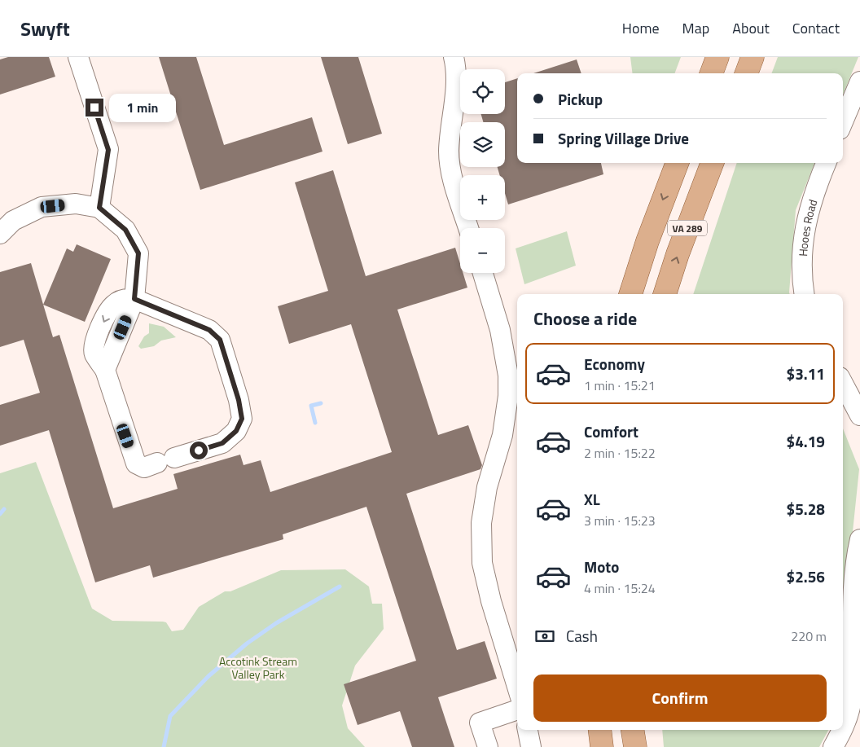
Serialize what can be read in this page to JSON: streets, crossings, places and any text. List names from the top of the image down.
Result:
{
  "streets": {
    "main road": ["VA 289"],
    "street": ["Hooes Road"]
  },
  "parks": ["Accotink Stream Valley Park"],
  "page": {
    "header": "Swyft",
    "nav": [
      "Home",
      "Map",
      "About",
      "Contact"
    ],
    "map_buttons": ["+", "−"],
    "banner": ["Pickup", "Spring Village Drive"],
    "bubble": "1 min",
    "heading": "Choose a ride",
    "list": [
      {
        "name": "Economy",
        "note": "1 min · 15:21",
        "value": "$3.11"
      },
      {
        "name": "Comfort",
        "note": "2 min · 15:22",
        "value": "$4.19"
      },
      {
        "name": "XL",
        "note": "3 min · 15:23",
        "value": "$5.28"
      },
      {
        "name": "Moto",
        "note": "4 min · 15:24",
        "value": "$2.56"
      }
    ],
    "pay": ["Cash", "220 m"],
    "buttons": "Confirm"
  }
}
